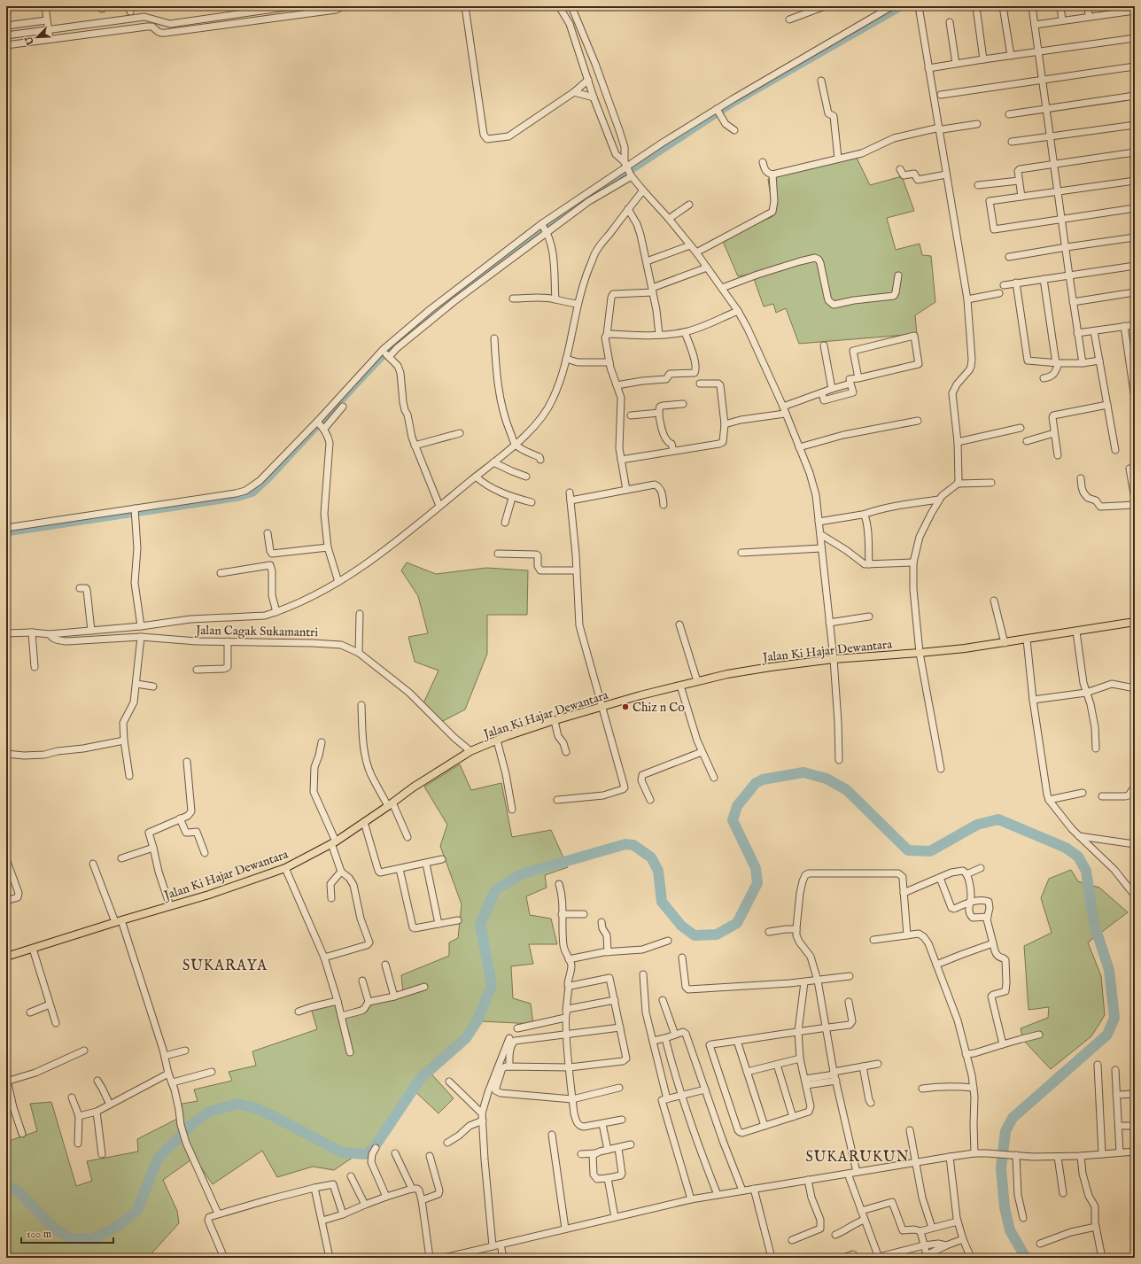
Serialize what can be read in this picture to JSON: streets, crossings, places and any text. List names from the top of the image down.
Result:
{
  "streets": {
    "main road": ["Jalan Ki Hajar Dewantara"],
    "street": ["Jalan Cagak Sukamantri"]
  },
  "crossings": [
    ["Jalan Cagak Sukamantri", "Jalan Ki Hajar Dewantara"]
  ],
  "districts": ["SUKARAYA", "SUKARUKUN"],
  "places": ["Chiz n Co"],
  "scale_bar": "100 m",
  "north": "bottom left"
}
